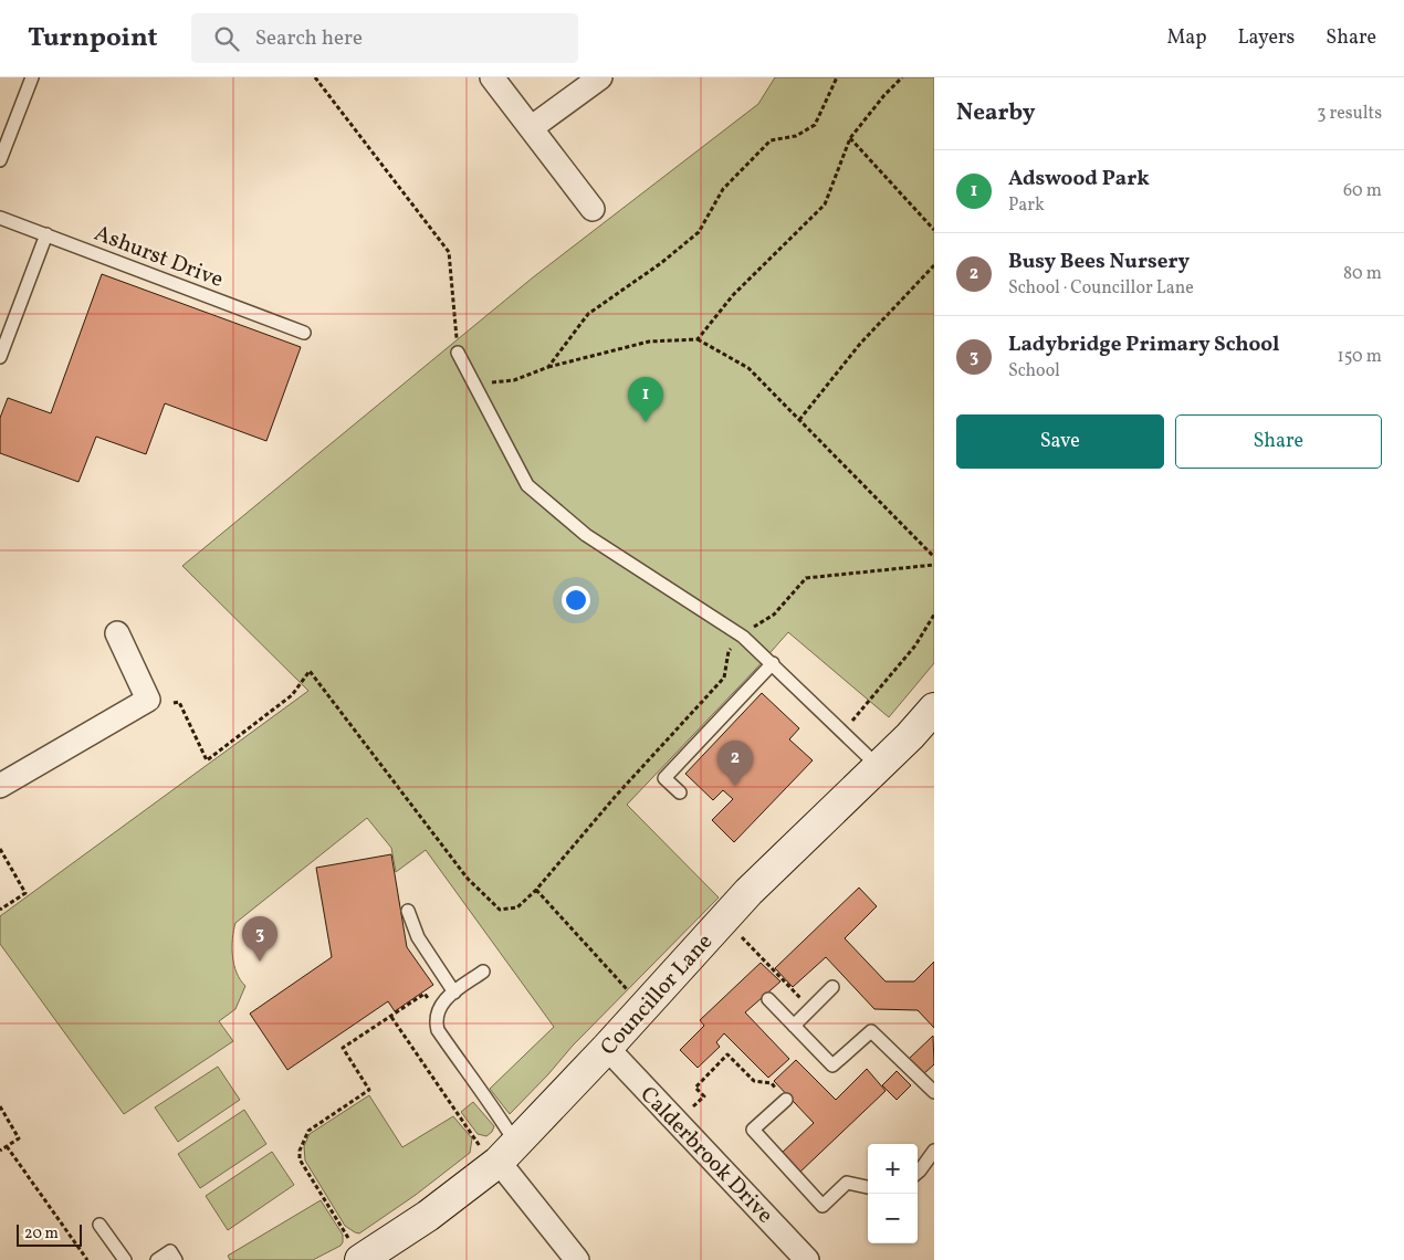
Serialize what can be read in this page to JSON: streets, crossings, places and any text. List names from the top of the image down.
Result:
{
  "streets": {
    "street": ["Councillor Lane", "Calderbrook Drive"],
    "lane": ["Ashurst Drive"]
  },
  "crossings": [
    ["Councillor Lane", "Calderbrook Drive"]
  ],
  "scale_bar": "20 m",
  "page": {
    "header": "Turnpoint",
    "search": "Search here",
    "nav": ["Map", "Layers", "Share"],
    "heading": ["Nearby", "3 results"],
    "list": [
      {
        "mark": "1",
        "name": "Adswood Park",
        "note": "Park",
        "value": "60 m"
      },
      {
        "mark": "2",
        "name": "Busy Bees Nursery",
        "note": "School · Councillor Lane",
        "value": "80 m"
      },
      {
        "mark": "3",
        "name": "Ladybridge Primary School",
        "note": "School",
        "value": "150 m"
      }
    ],
    "pins": ["1", "2", "3"],
    "buttons": ["Save", "Share"],
    "map_buttons": ["+", "−"],
    "scale": "20 m"
  }
}
